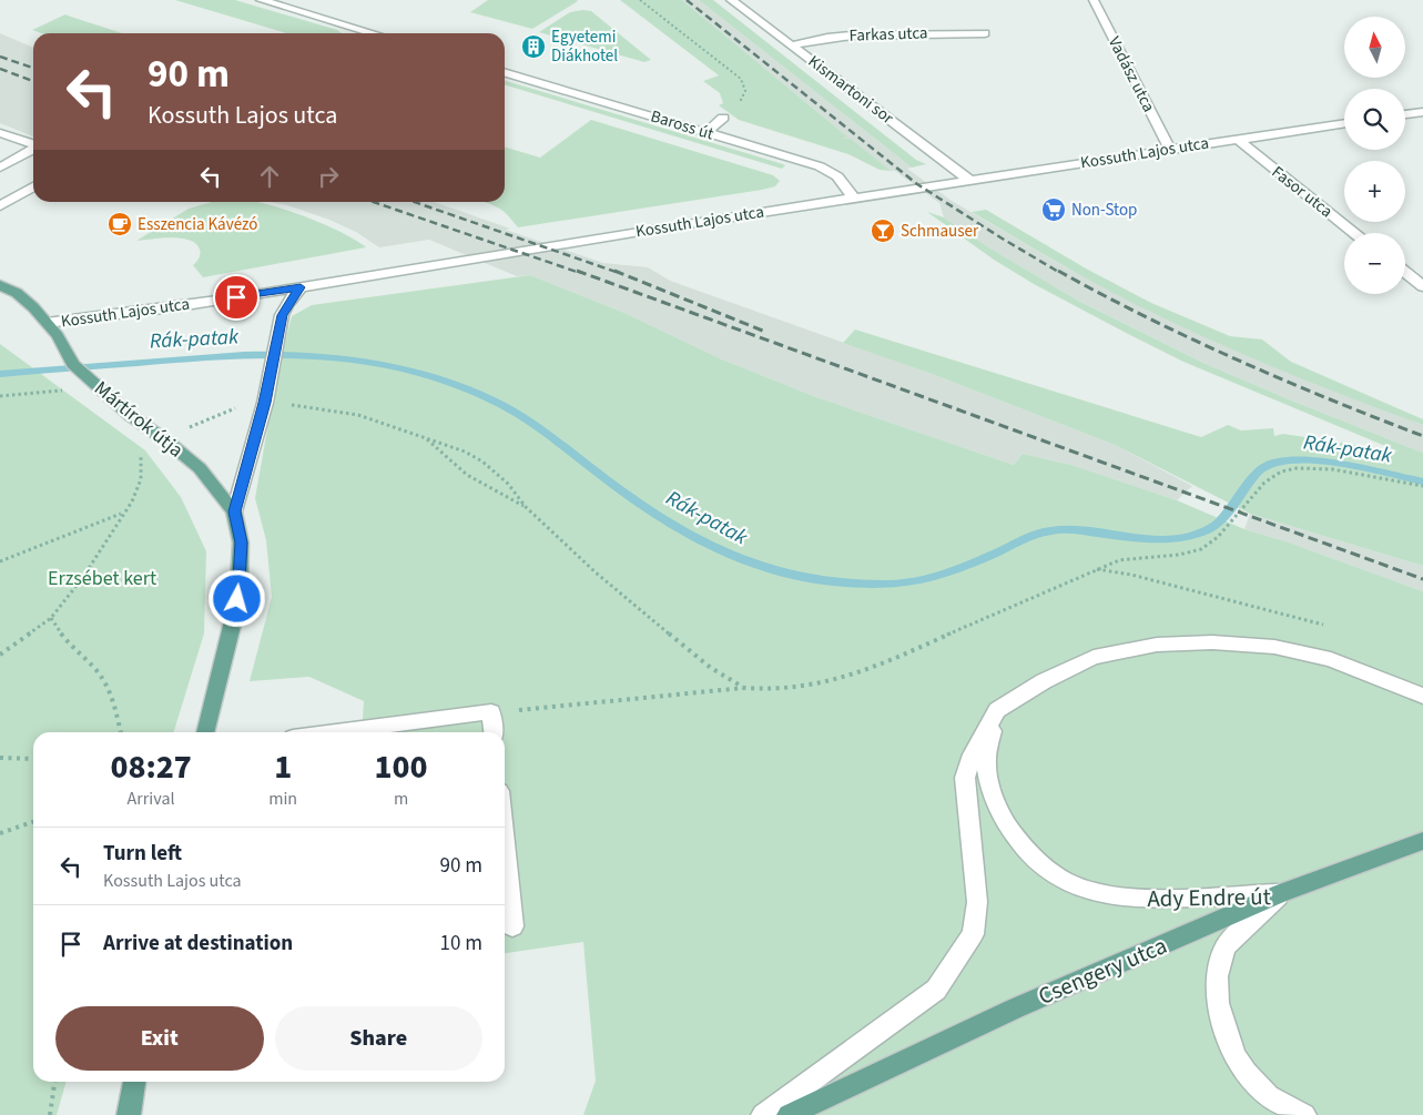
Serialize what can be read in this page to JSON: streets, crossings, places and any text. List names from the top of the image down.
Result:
{
  "streets": {
    "main road": ["Mártírok útja", "Csengery utca"],
    "street": [
      "Farkas utca",
      "Vadász utca",
      "Kismartoni sor",
      "Baross út",
      "Kossuth Lajos utca",
      "Fasor utca",
      "Ady Endre út"
    ]
  },
  "crossings": [
    ["Farkas utca", "Kismartoni sor"],
    ["Vadász utca", "Kossuth Lajos utca"],
    ["Kismartoni sor", "Kossuth Lajos utca"],
    ["Baross út", "Kossuth Lajos utca"],
    ["Kossuth Lajos utca", "Fasor utca"],
    ["Kossuth Lajos utca", "Mártírok útja"],
    ["Ady Endre út", "Csengery utca"]
  ],
  "water": ["Rák-patak"],
  "parks": ["Erzsébet kert"],
  "places": {
    "building": ["Egyetemi Diákhotel"],
    "supermarket": ["Non-Stop"],
    "cafe": ["Esszencia Kávézó"],
    "bar": ["Schmauser"]
  },
  "north": "top",
  "page": {
    "map_buttons": ["+", "−"],
    "turn": ["90 m", "Kossuth Lajos utca"],
    "eta": [
      "08:27",
      "Arrival",
      "1",
      "min",
      "100",
      "m"
    ],
    "list": [
      {
        "name": "Turn left",
        "note": "Kossuth Lajos utca",
        "value": "90 m"
      },
      {
        "name": "Arrive at destination",
        "value": "10 m"
      }
    ],
    "buttons": ["Exit", "Share"]
  }
}
